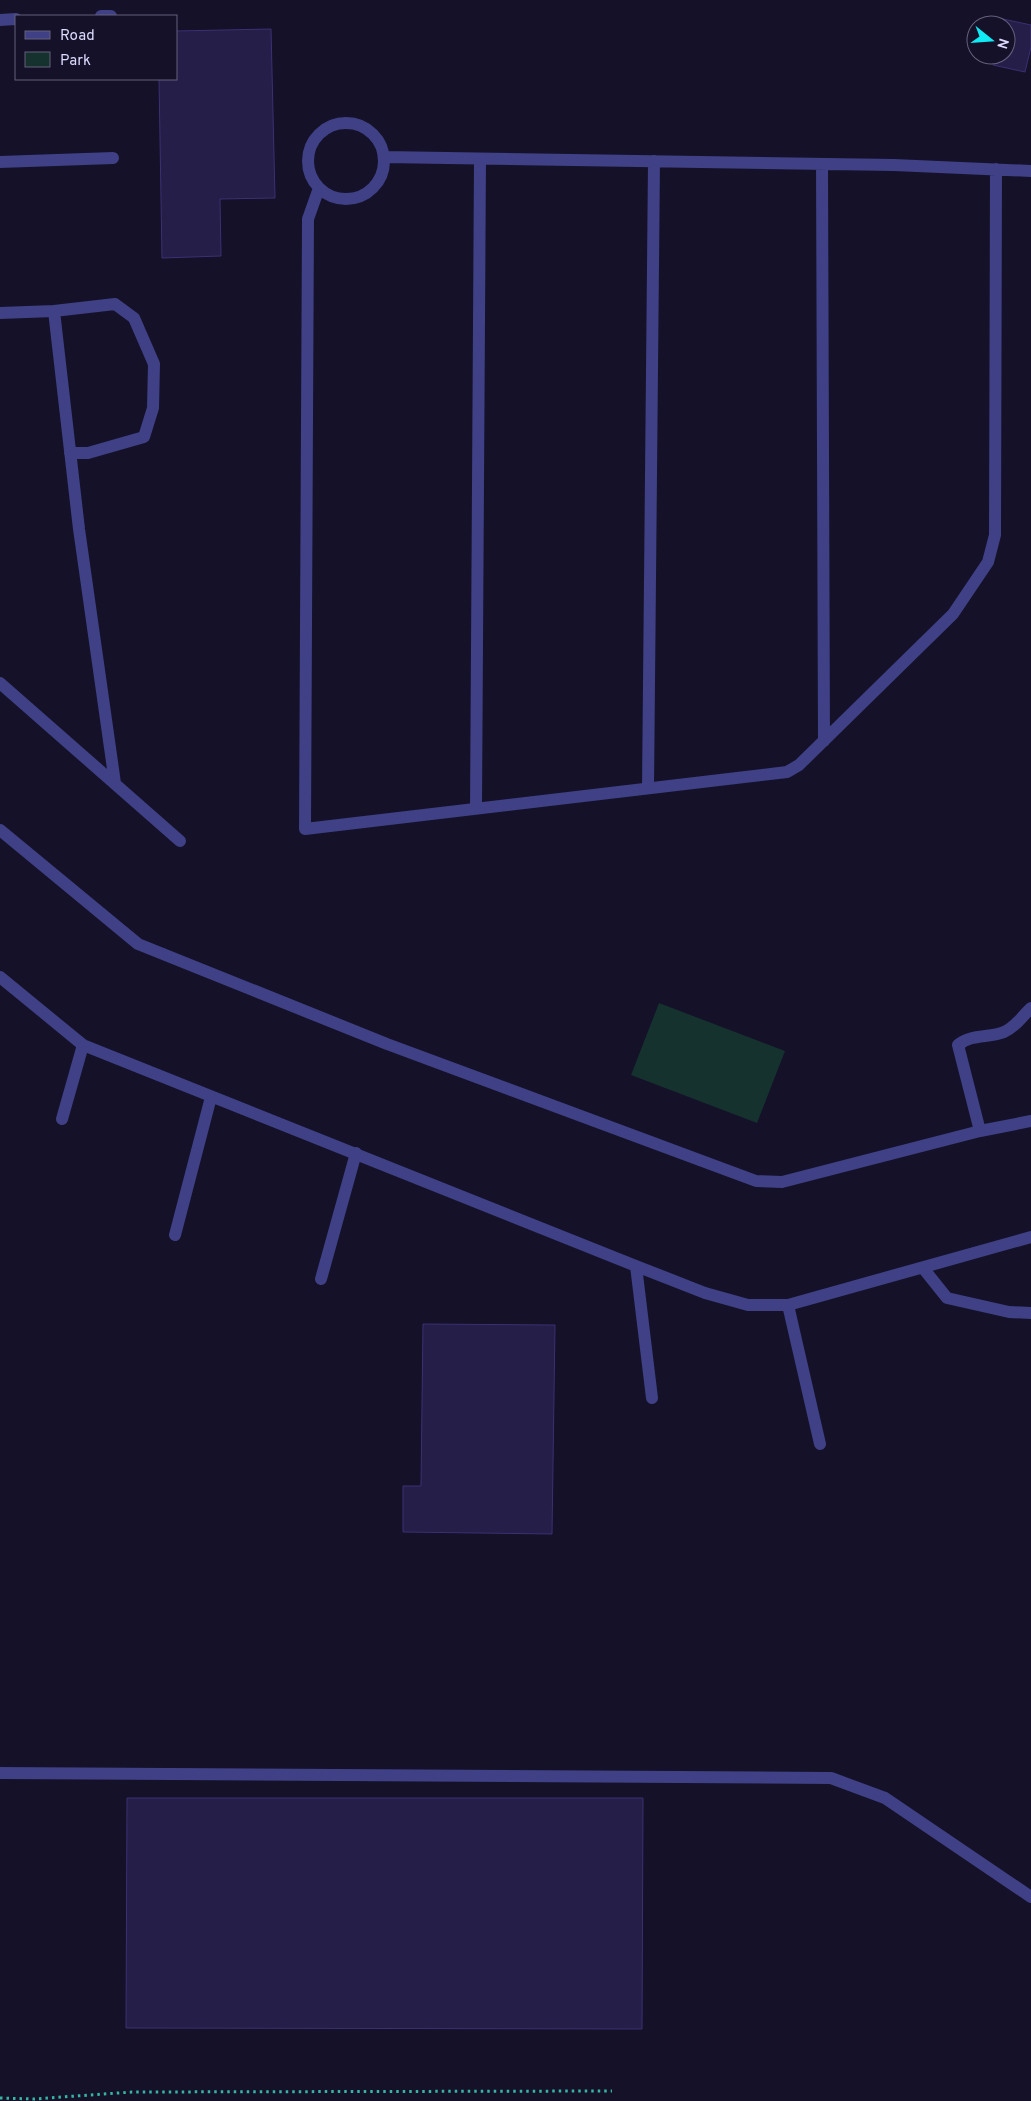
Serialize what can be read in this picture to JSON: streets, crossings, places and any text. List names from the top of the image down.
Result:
{
  "legend": ["Road", "Park"],
  "north": "right"
}
